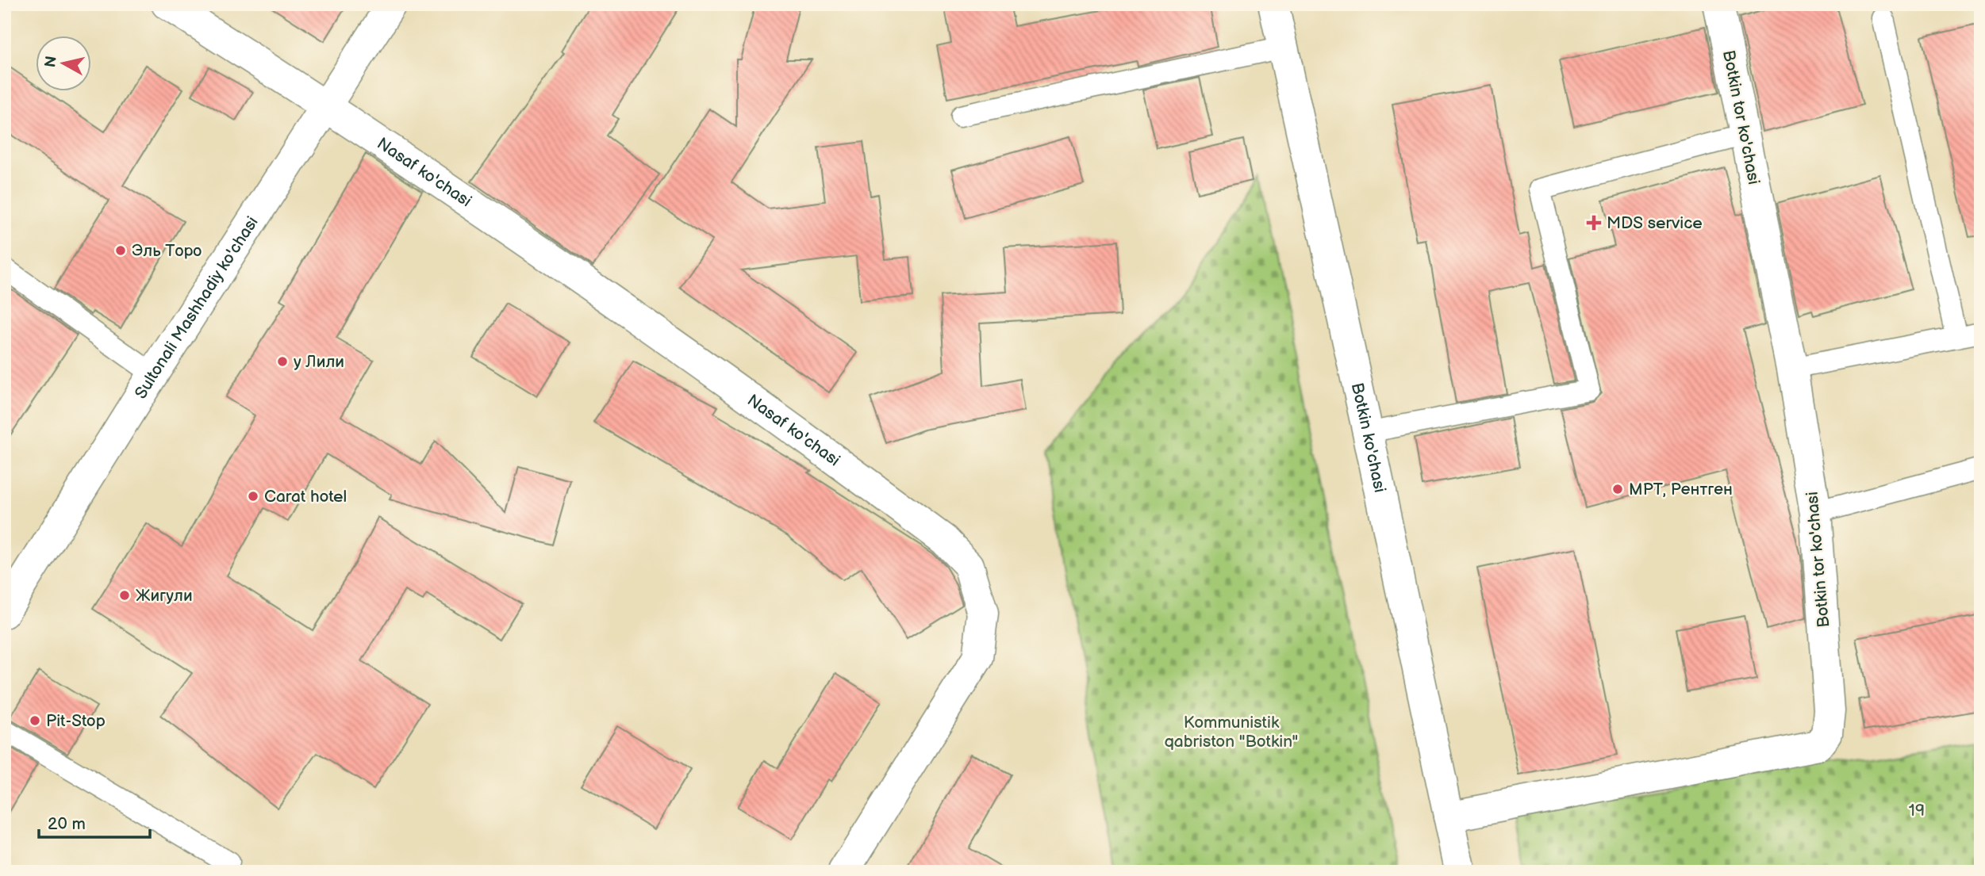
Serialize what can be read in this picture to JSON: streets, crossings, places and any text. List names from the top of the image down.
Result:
{
  "streets": {
    "street": [
      "Botkin tor ko'chasi",
      "Nasaf ko'chasi",
      "Sultonali Mashhadiy ko'chasi",
      "Botkin ko'chasi"
    ]
  },
  "crossings": [
    ["Botkin tor ko'chasi", "Botkin ko'chasi"],
    ["Nasaf ko'chasi", "Sultonali Mashhadiy ko'chasi"]
  ],
  "parks": ["Kommunistik qabriston \"Botkin\"", "19"],
  "places": {
    "health": ["MDS service"],
    "other": [
      "Эль Торо",
      "у Лили",
      "МРТ, Рентген",
      "Carat hotel",
      "Жигули",
      "Pit-Stop"
    ]
  },
  "scale_bar": "20 m",
  "north": "left"
}
